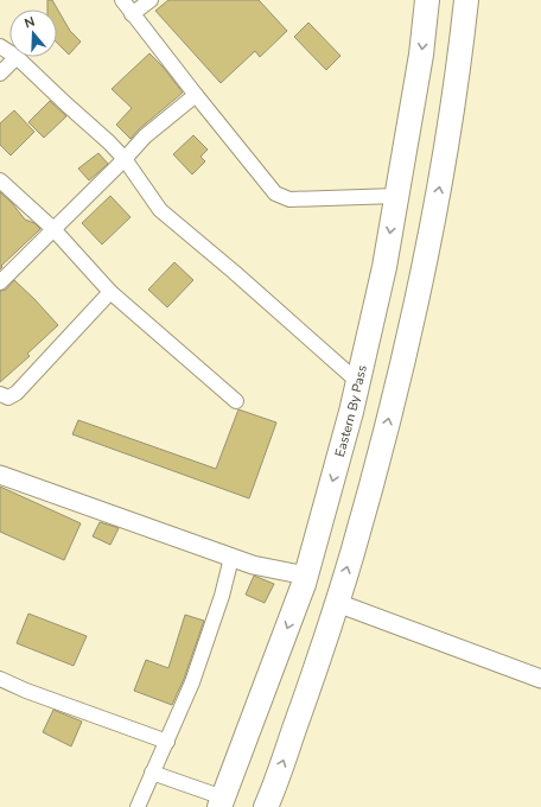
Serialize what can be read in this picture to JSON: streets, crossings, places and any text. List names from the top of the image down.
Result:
{
  "streets": {
    "main road": ["Eastern By Pass"]
  },
  "north": "top"
}
